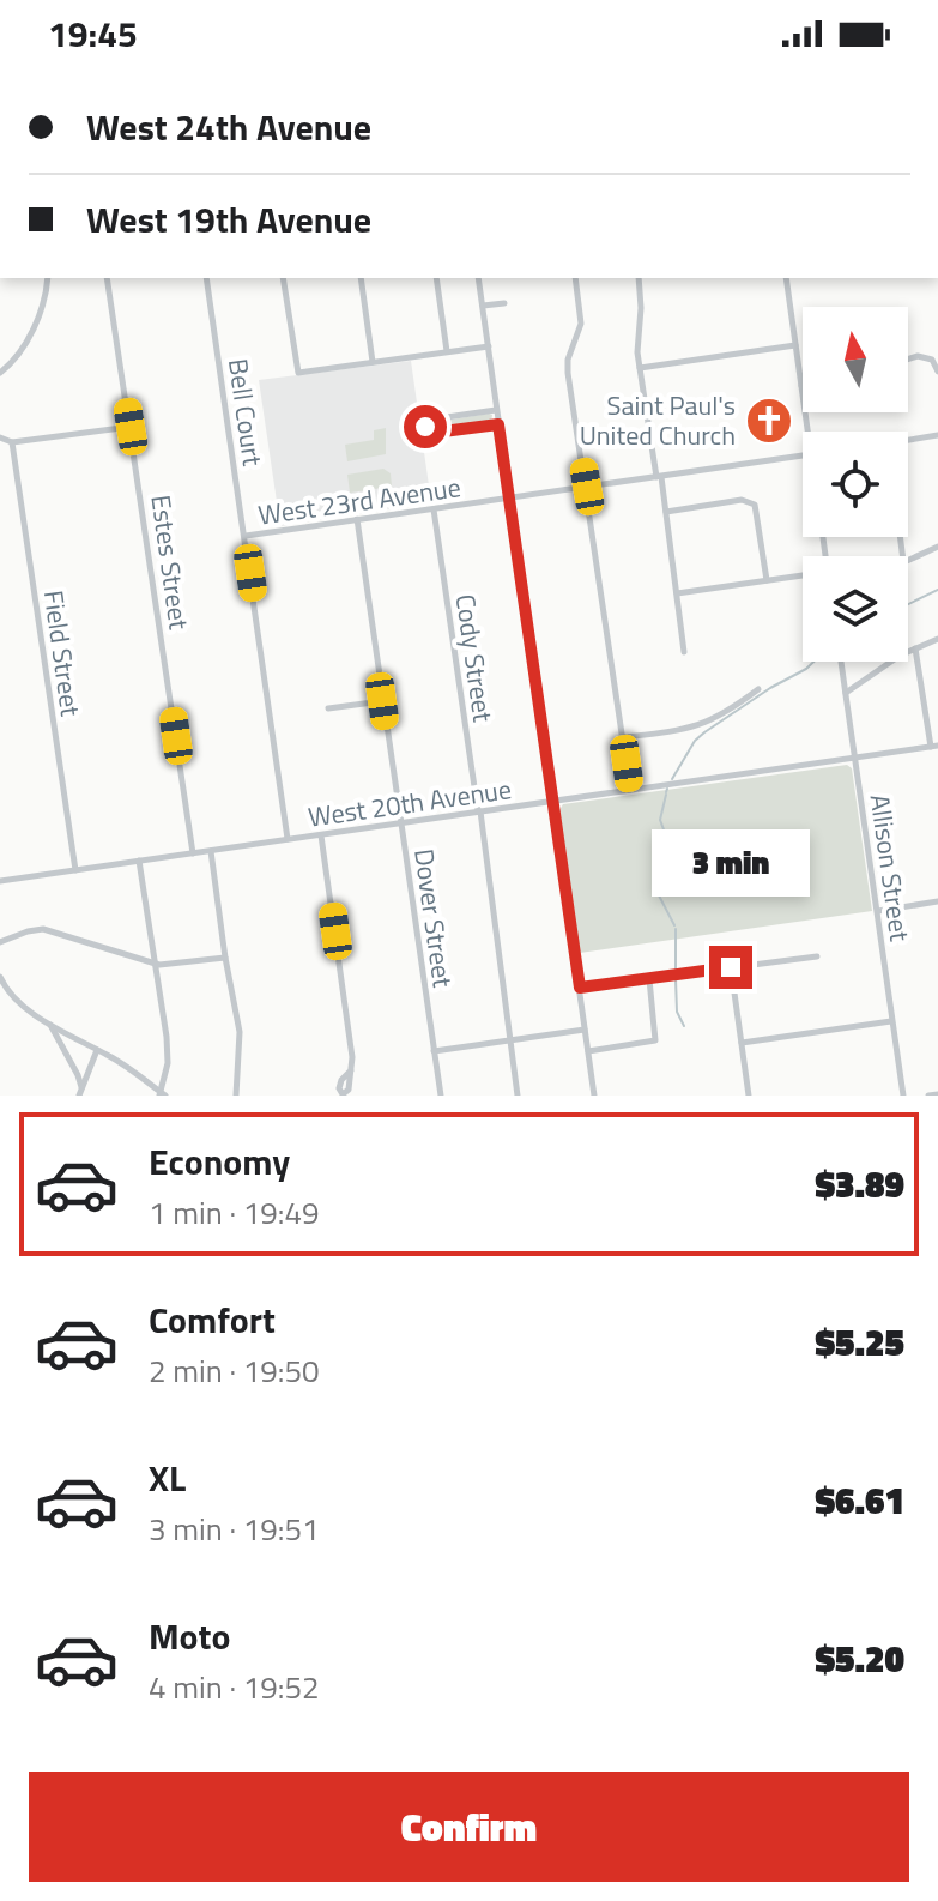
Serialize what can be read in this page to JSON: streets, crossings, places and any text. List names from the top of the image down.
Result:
{
  "streets": {
    "street": [
      "Bell Court",
      "West 23rd Avenue",
      "Estes Street",
      "Field Street",
      "Cody Street",
      "West 20th Avenue",
      "Allison Street",
      "Dover Street"
    ]
  },
  "crossings": [
    ["Bell Court", "West 23rd Avenue"],
    ["Bell Court", "West 20th Avenue"],
    ["West 23rd Avenue", "Cody Street"],
    ["West 23rd Avenue", "Dover Street"],
    ["Estes Street", "West 20th Avenue"],
    ["Field Street", "West 20th Avenue"],
    ["Cody Street", "West 20th Avenue"],
    ["West 20th Avenue", "Allison Street"],
    ["West 20th Avenue", "Dover Street"]
  ],
  "places": {
    "church": ["Saint Paul's United Church"]
  },
  "north": "top",
  "page": {
    "status": "19:45",
    "banner": ["West 24th Avenue", "West 19th Avenue"],
    "bubble": "3 min",
    "list": [
      {
        "name": "Economy",
        "note": "1 min · 19:49",
        "value": "$3.89"
      },
      {
        "name": "Comfort",
        "note": "2 min · 19:50",
        "value": "$5.25"
      },
      {
        "name": "XL",
        "note": "3 min · 19:51",
        "value": "$6.61"
      },
      {
        "name": "Moto",
        "note": "4 min · 19:52",
        "value": "$5.20"
      }
    ],
    "buttons": "Confirm"
  }
}
